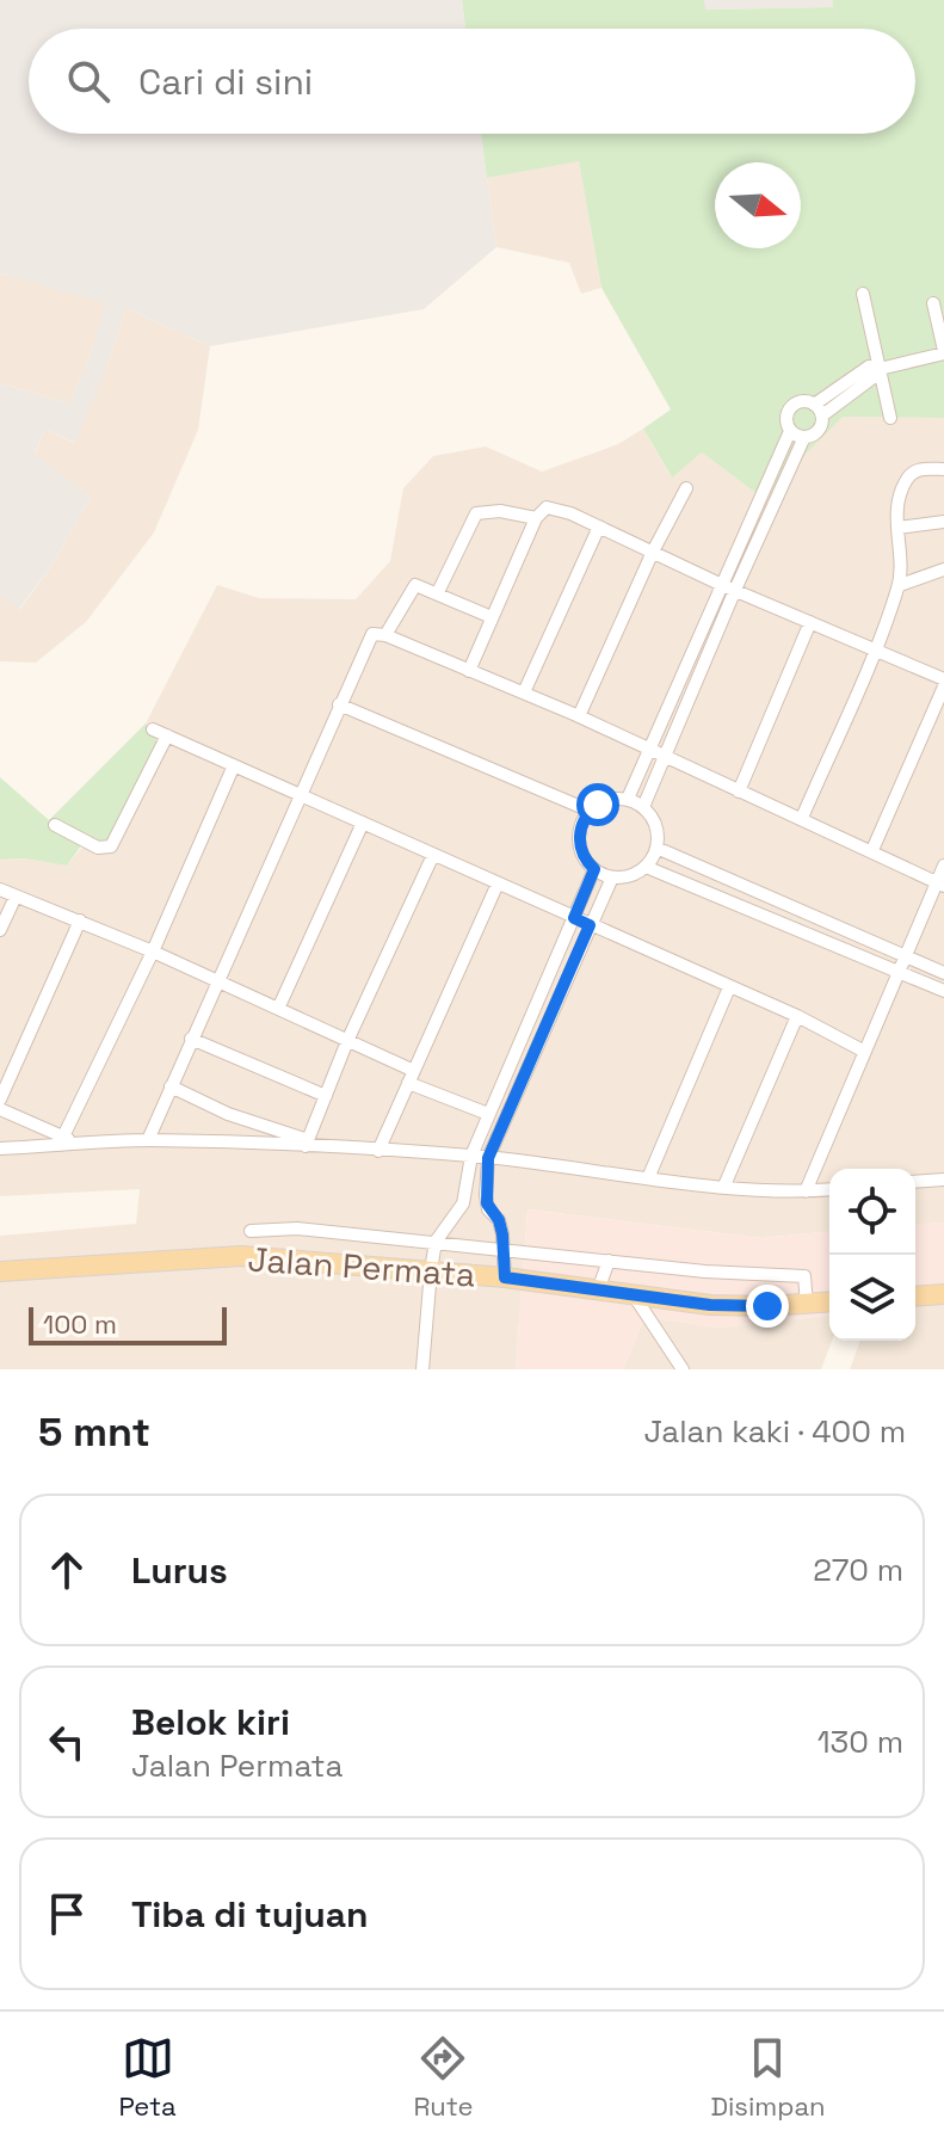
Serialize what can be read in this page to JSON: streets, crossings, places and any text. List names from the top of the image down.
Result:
{
  "streets": {
    "main road": ["Jalan Permata"]
  },
  "scale_bar": "100 m",
  "north": "right",
  "page": {
    "search": "Cari di sini",
    "scale": "100 m",
    "heading": ["5 mnt", "Jalan kaki · 400 m"],
    "list": [
      ["Lurus", "270 m"],
      ["Belok kiri", "Jalan Permata", "130 m"],
      "Tiba di tujuan"
    ],
    "nav": ["Peta", "Rute", "Disimpan"]
  }
}
